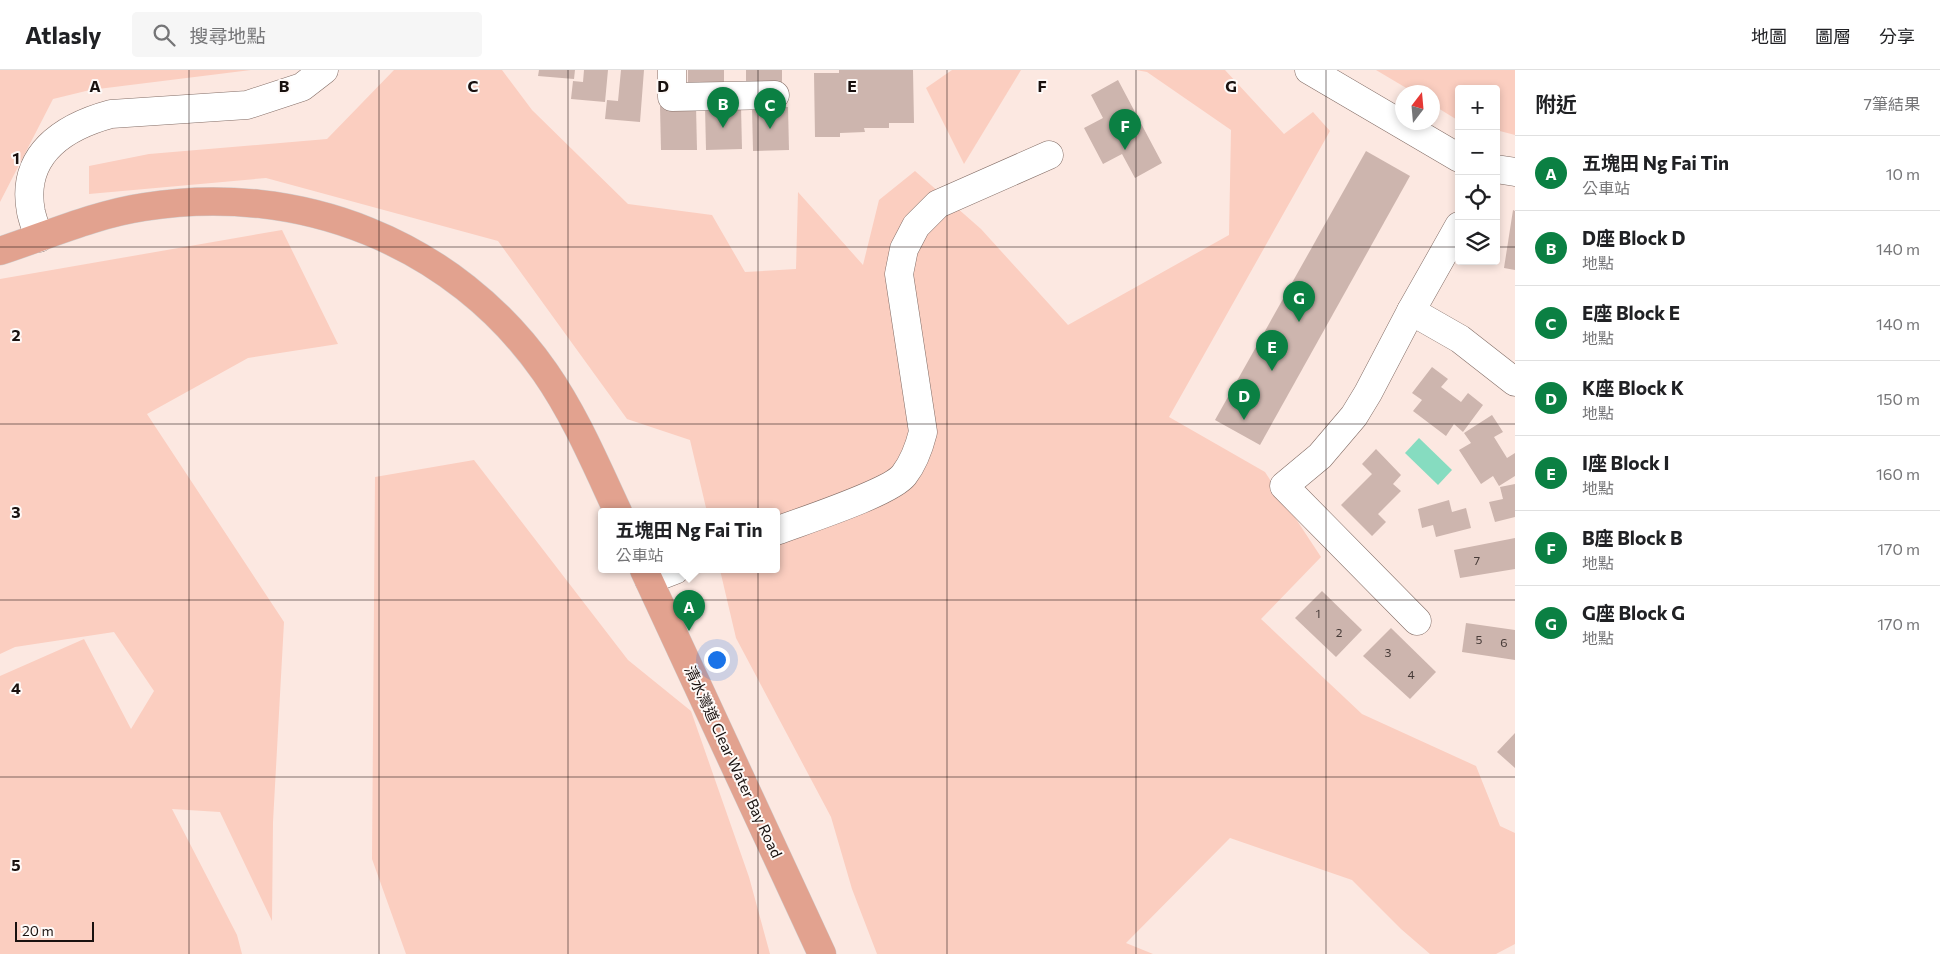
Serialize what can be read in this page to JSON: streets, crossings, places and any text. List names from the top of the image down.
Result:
{
  "streets": {
    "main road": ["清水灣道 Clear Water Bay Road"]
  },
  "house_numbers": [
    "7",
    "1",
    "2",
    "5",
    "6",
    "3",
    "4"
  ],
  "scale_bar": "20 m",
  "north": "top",
  "page": {
    "header": "Atlasly",
    "search": "搜尋地點",
    "nav": ["地圖", "圖層", "分享"],
    "heading": ["附近", "7筆結果"],
    "map_buttons": ["+", "−"],
    "pins": [
      "B",
      "C",
      "F",
      "G",
      "E",
      "D",
      "A"
    ],
    "list": [
      {
        "mark": "A",
        "name": "五塊田 Ng Fai Tin",
        "note": "公車站",
        "value": "10 m"
      },
      {
        "mark": "B",
        "name": "D座 Block D",
        "note": "地點",
        "value": "140 m"
      },
      {
        "mark": "C",
        "name": "E座 Block E",
        "note": "地點",
        "value": "140 m"
      },
      {
        "mark": "D",
        "name": "K座 Block K",
        "note": "地點",
        "value": "150 m"
      },
      {
        "mark": "E",
        "name": "I座 Block I",
        "note": "地點",
        "value": "160 m"
      },
      {
        "mark": "F",
        "name": "B座 Block B",
        "note": "地點",
        "value": "170 m"
      },
      {
        "mark": "G",
        "name": "G座 Block G",
        "note": "地點",
        "value": "170 m"
      }
    ],
    "popup": ["五塊田 Ng Fai Tin", "公車站"],
    "scale": "20 m"
  },
  "grid": {
    "columns": [
      "A",
      "B",
      "C",
      "D",
      "E",
      "F",
      "G"
    ],
    "rows": [
      "1",
      "2",
      "3",
      "4",
      "5"
    ]
  }
}
